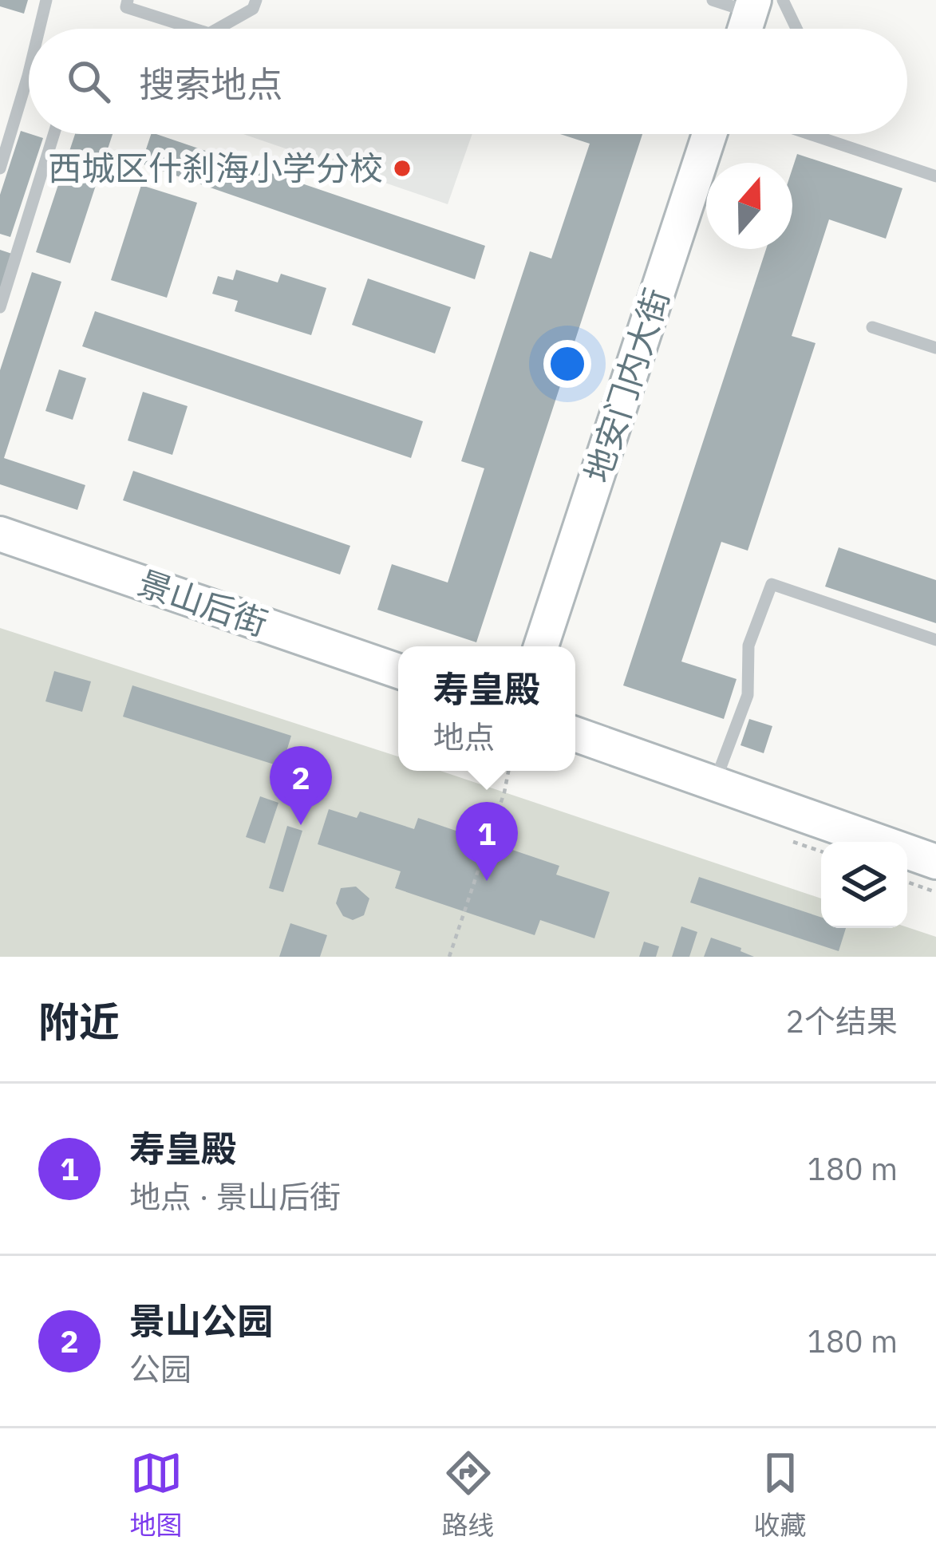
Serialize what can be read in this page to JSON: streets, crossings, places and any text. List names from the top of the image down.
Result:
{
  "streets": {
    "street": ["地安门内大街", "景山后街"]
  },
  "places": ["西城区什刹海小学分校"],
  "north": "top",
  "page": {
    "search": "搜索地点",
    "popup": ["寿皇殿", "地点"],
    "pins": ["2", "1"],
    "heading": ["附近", "2个结果"],
    "list": [
      {
        "mark": "1",
        "name": "寿皇殿",
        "note": "地点 · 景山后街",
        "value": "180 m"
      },
      {
        "mark": "2",
        "name": "景山公园",
        "note": "公园",
        "value": "180 m"
      }
    ],
    "nav": ["地图", "路线", "收藏"]
  }
}
